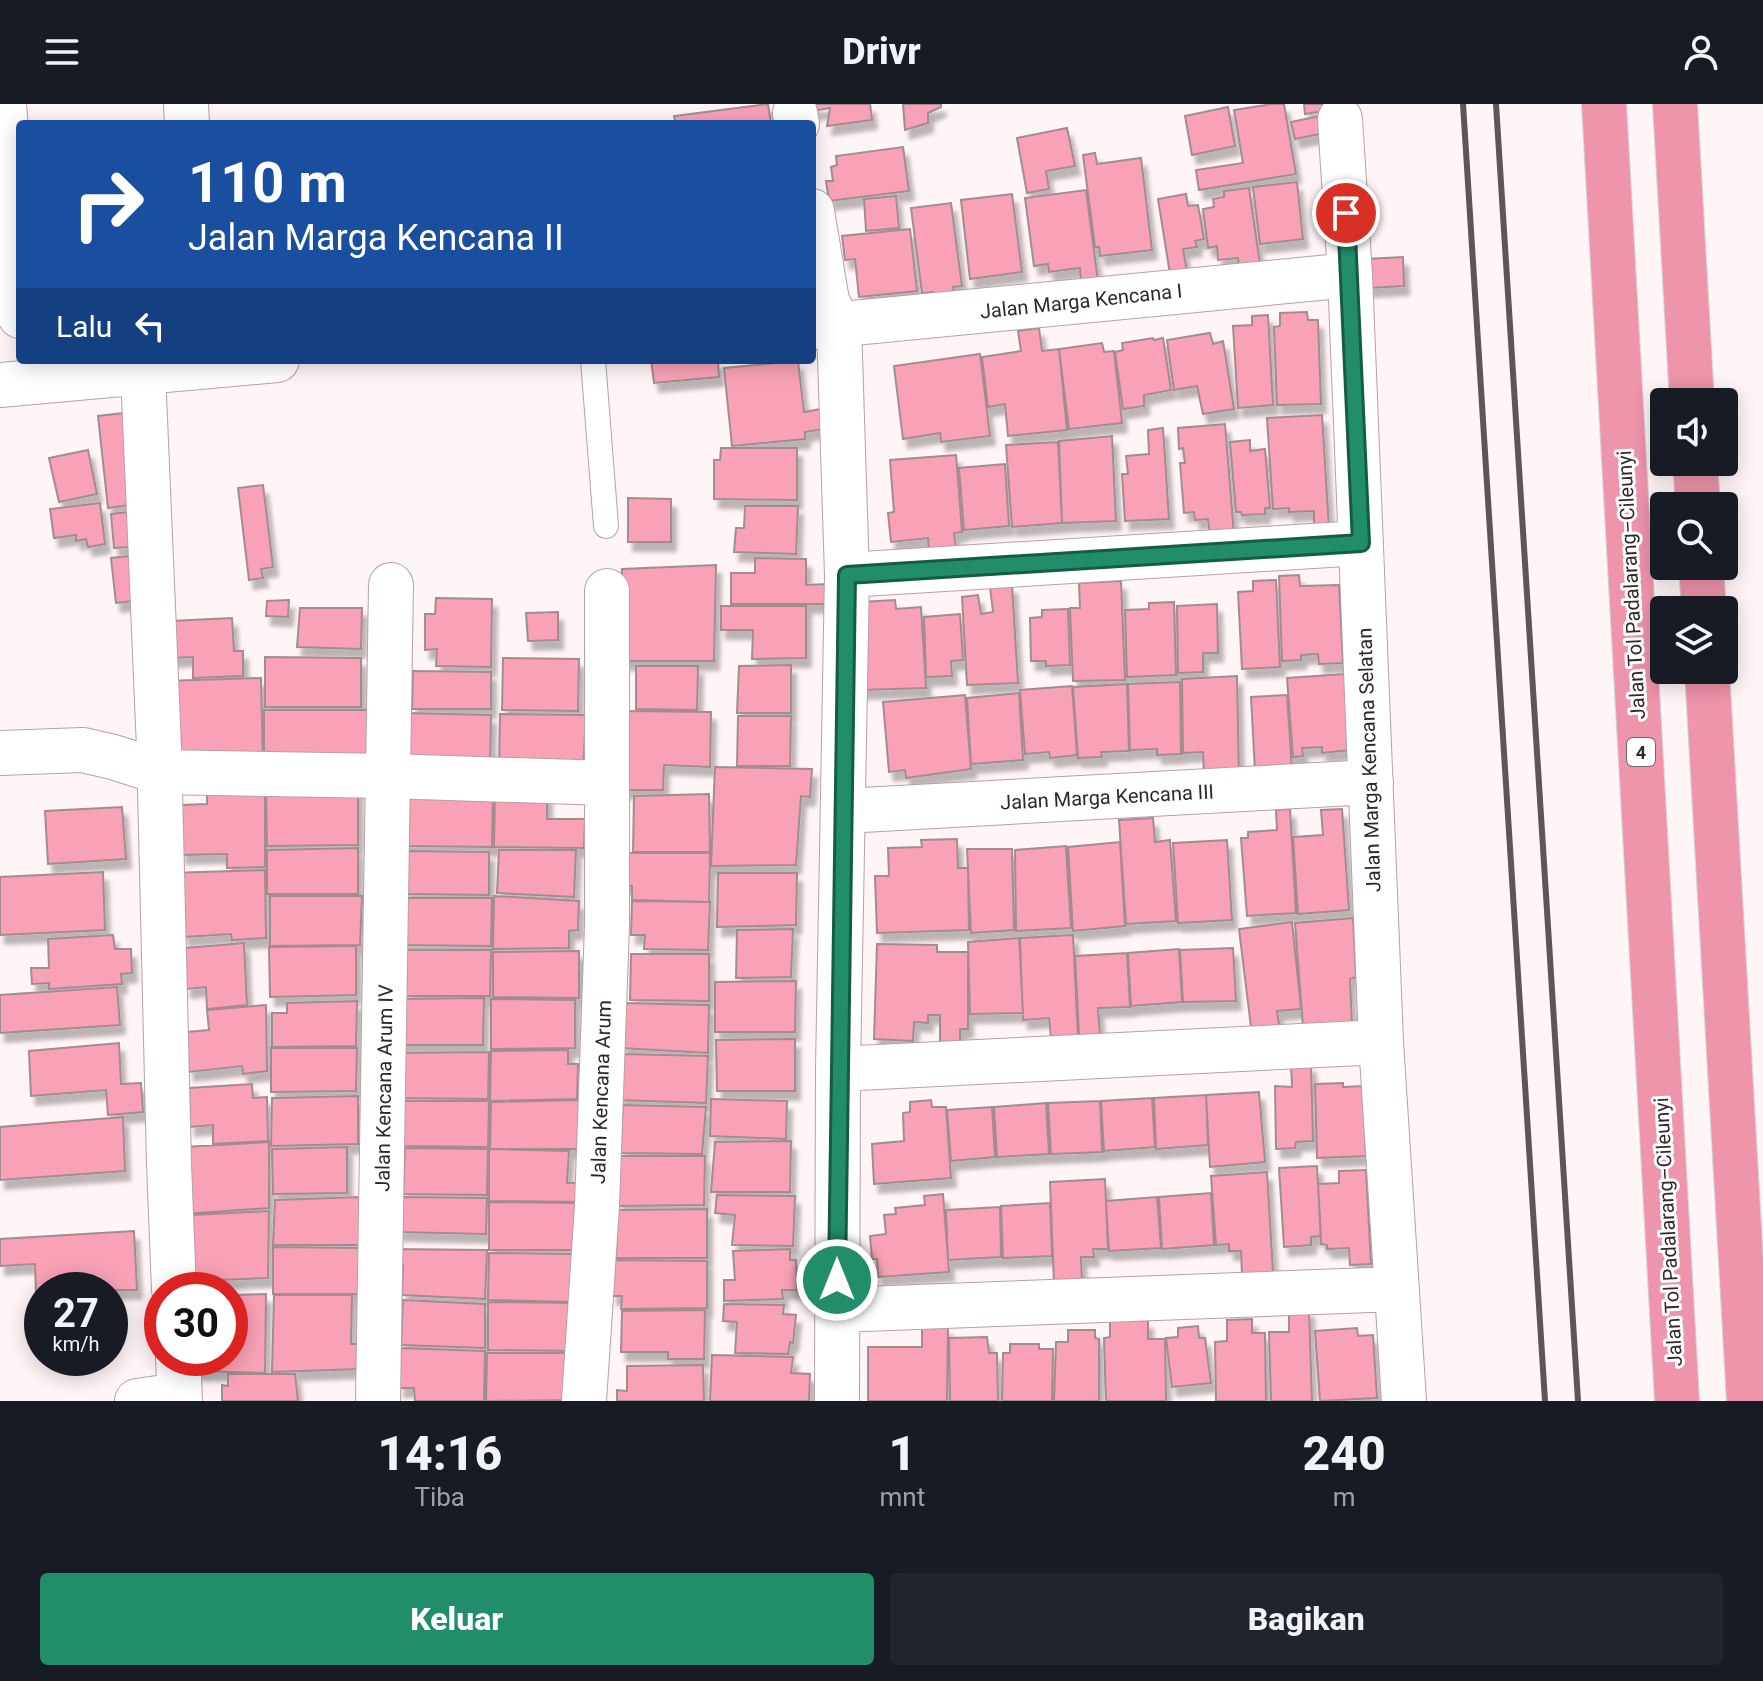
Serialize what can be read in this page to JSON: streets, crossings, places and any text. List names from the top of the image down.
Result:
{
  "streets": {
    "highway": ["Jalan Tol Padalarang–Cileunyi", "4"],
    "street": [
      "Jalan Marga Kencana I",
      "Jalan Marga Kencana Selatan",
      "Jalan Marga Kencana III",
      "Jalan Kencana Arum IV",
      "Jalan Kencana Arum"
    ]
  },
  "crossings": [
    ["Jalan Marga Kencana I", "Jalan Marga Kencana Selatan"],
    ["Jalan Marga Kencana Selatan", "Jalan Marga Kencana III"]
  ],
  "page": {
    "header": "Drivr",
    "turn": ["110 m", "Jalan Marga Kencana II"],
    "then": "Lalu",
    "speed": "27 km/h",
    "limit": "30",
    "eta": [
      "14:16",
      "Tiba",
      "1",
      "mnt",
      "240",
      "m"
    ],
    "buttons": ["Keluar", "Bagikan"]
  }
}
